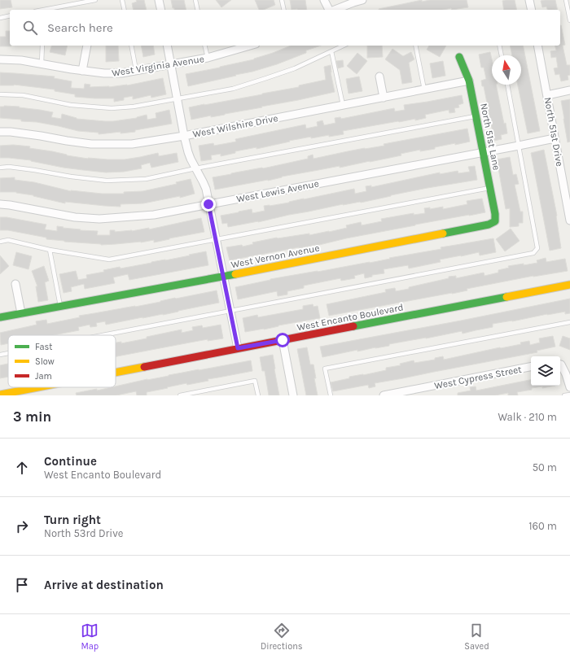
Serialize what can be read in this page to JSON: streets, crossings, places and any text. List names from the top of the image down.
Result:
{
  "streets": {
    "street": [
      "West Virginia Avenue",
      "West Wilshire Drive",
      "North 51st Drive",
      "North 51st Lane",
      "West Lewis Avenue",
      "West Vernon Avenue",
      "West Encanto Boulevard",
      "West Cypress Street"
    ]
  },
  "crossings": [
    ["West Wilshire Drive", "North 51st Lane"],
    ["North 51st Drive", "West Lewis Avenue"],
    ["North 51st Lane", "West Lewis Avenue"],
    ["North 51st Lane", "West Vernon Avenue"]
  ],
  "legend": ["Fast", "Slow", "Jam"],
  "north": "top",
  "page": {
    "search": "Search here",
    "heading": ["3 min", "Walk · 210 m"],
    "list": [
      ["Continue", "West Encanto Boulevard", "50 m"],
      ["Turn right", "North 53rd Drive", "160 m"],
      "Arrive at destination"
    ],
    "nav": ["Map", "Directions", "Saved"]
  }
}
